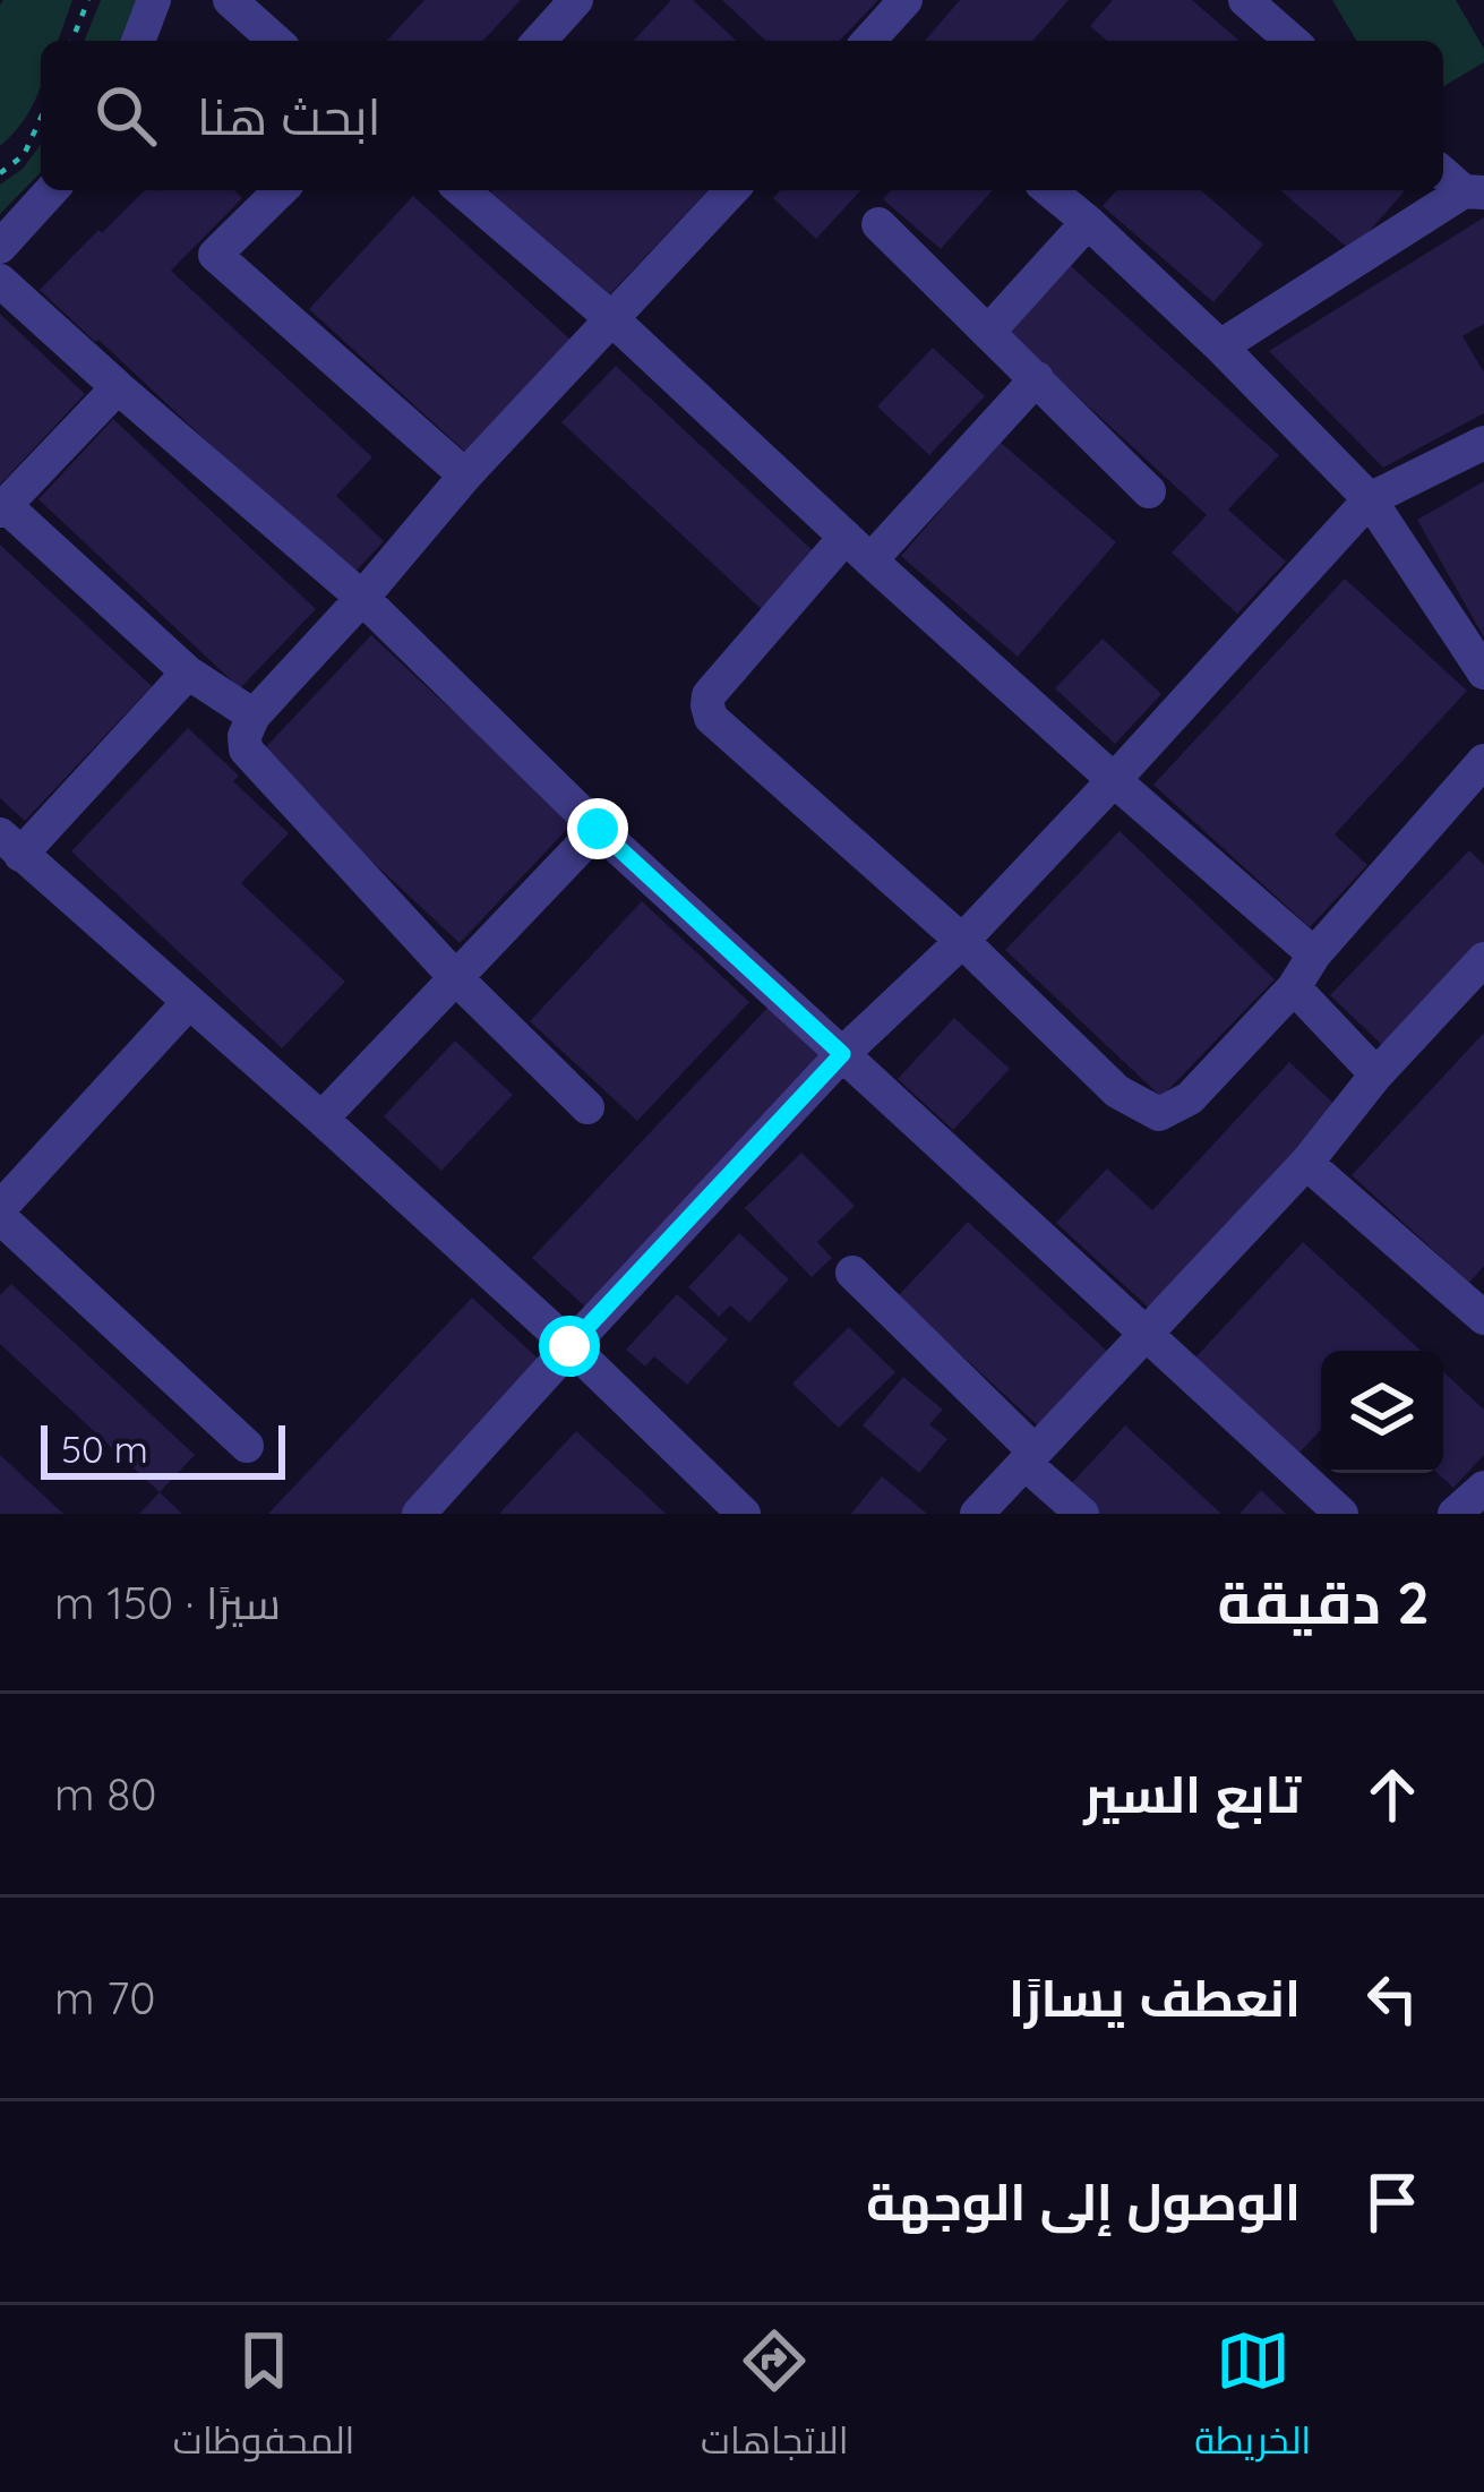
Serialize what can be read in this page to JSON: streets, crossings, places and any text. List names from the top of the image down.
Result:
{
  "scale_bar": "50 m",
  "page": {
    "search": "ابحث هنا",
    "scale": "50 m",
    "heading": ["2 دقيقة", "سيرًا · 150 m"],
    "list": [
      ["تابع السير", "80 m"],
      ["انعطف يسارًا", "70 m"],
      "الوصول إلى الوجهة"
    ],
    "nav": ["الخريطة", "الاتجاهات", "المحفوظات"]
  }
}
